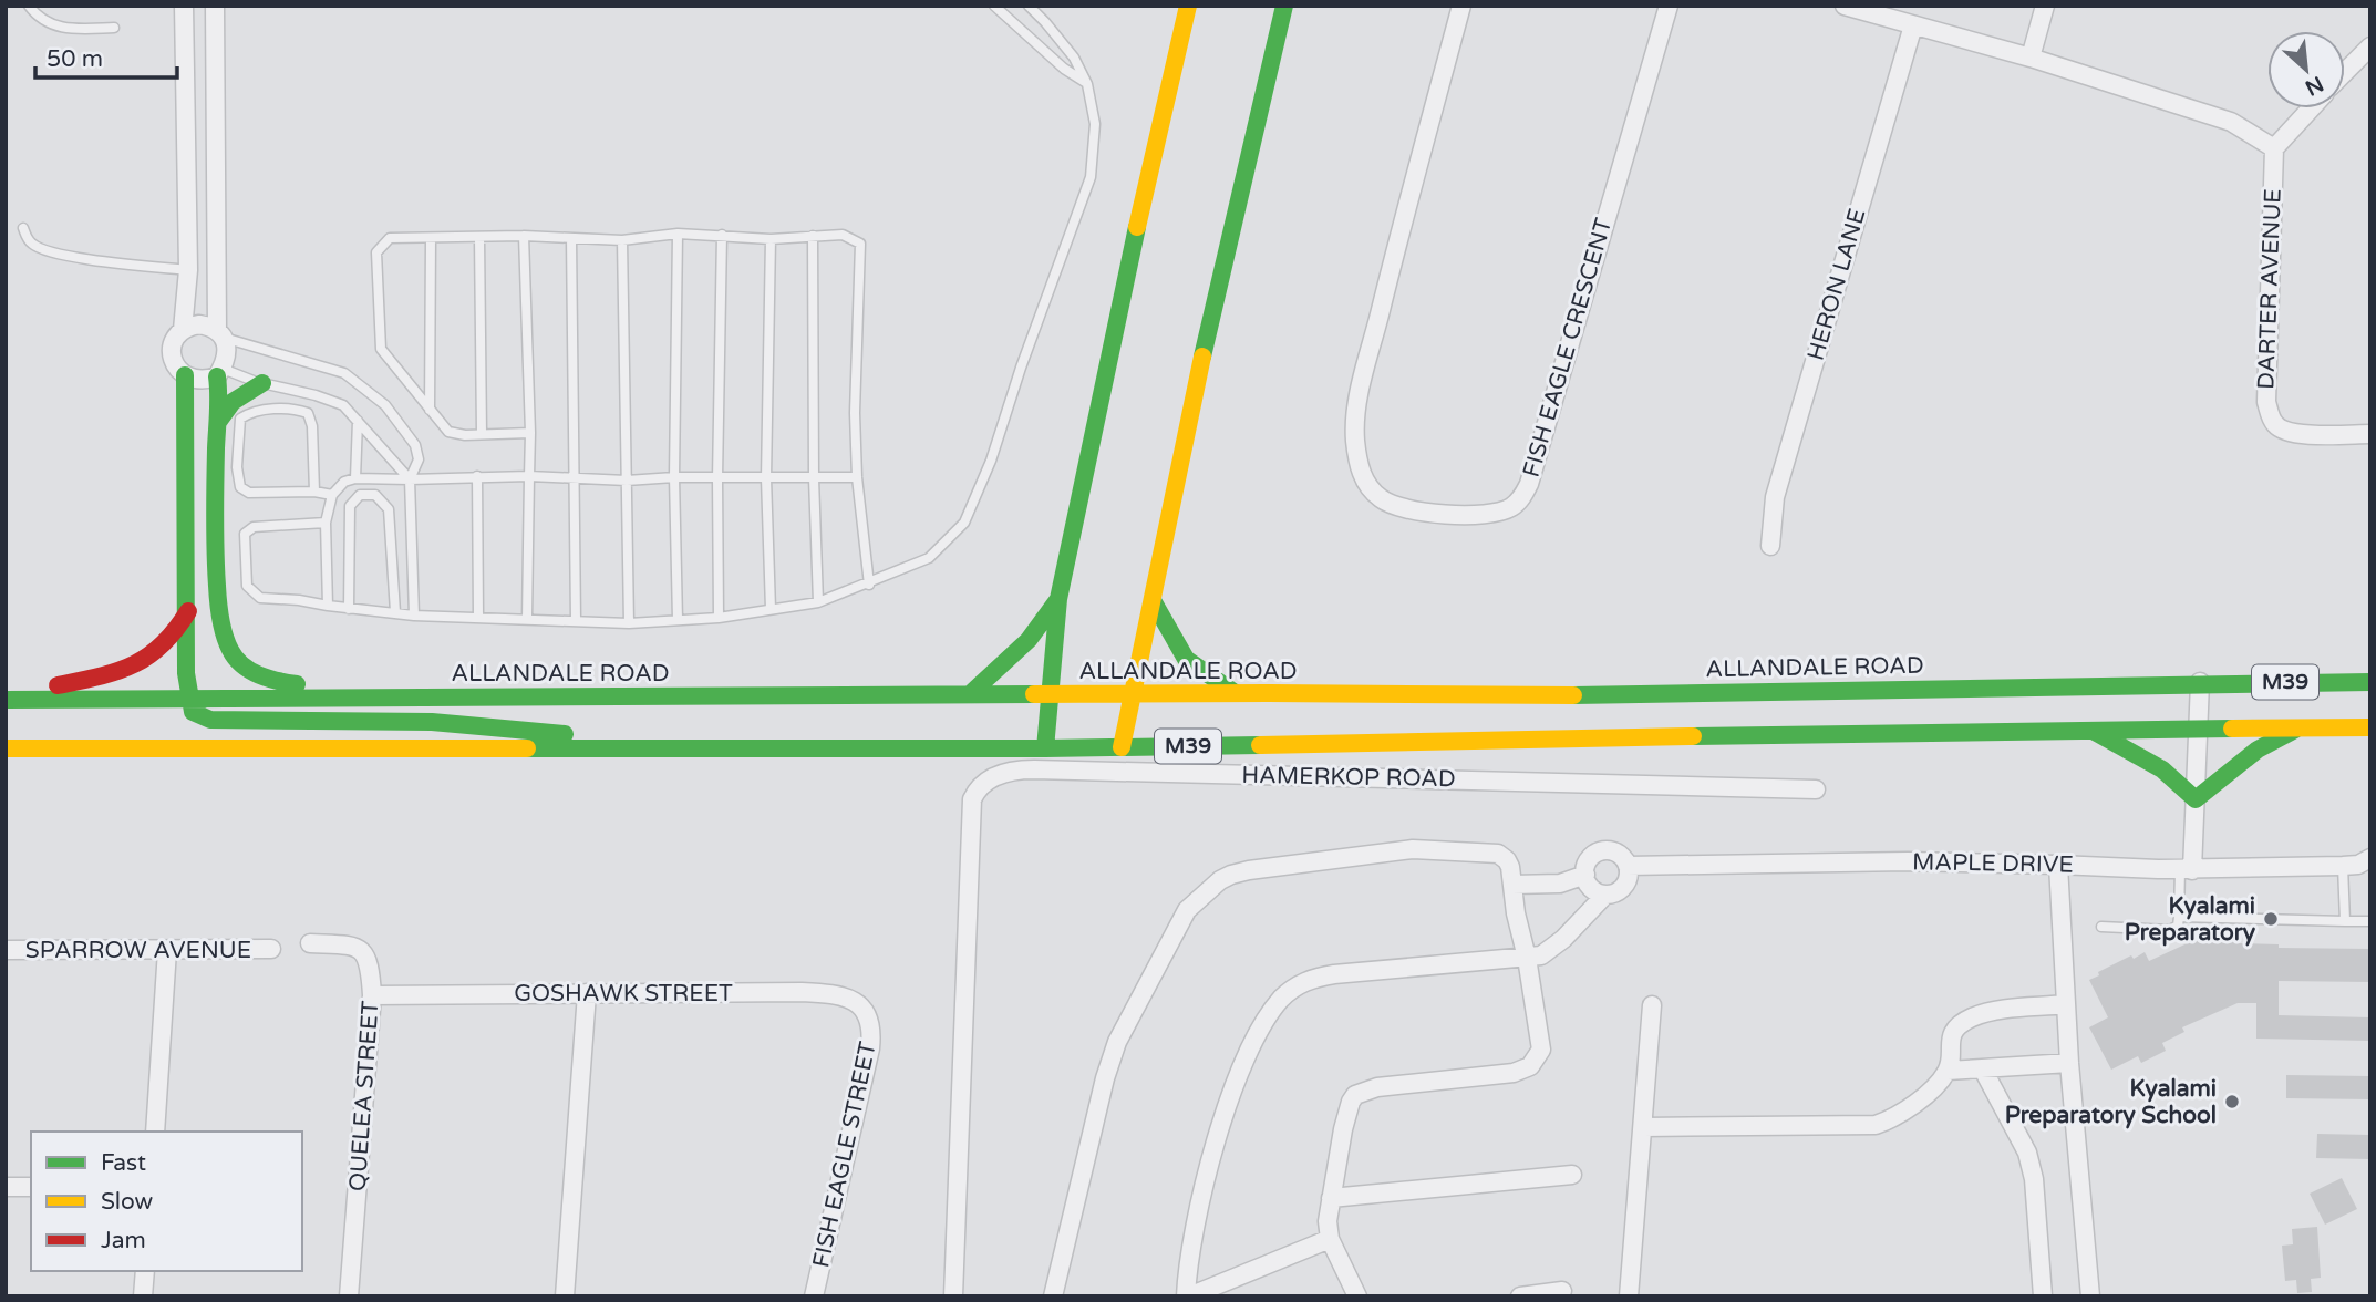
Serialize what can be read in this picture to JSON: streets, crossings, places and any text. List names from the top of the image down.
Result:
{
  "streets": {
    "main road": ["ALLANDALE ROAD", "M39"],
    "street": [
      "HERON LANE",
      "DARTER AVENUE",
      "FISH EAGLE CRESCENT",
      "HAMERKOP ROAD",
      "MAPLE DRIVE",
      "SPARROW AVENUE",
      "GOSHAWK STREET",
      "QUELEA STREET",
      "FISH EAGLE STREET"
    ]
  },
  "crossings": [
    ["GOSHAWK STREET", "QUELEA STREET"],
    ["GOSHAWK STREET", "FISH EAGLE STREET"]
  ],
  "places": ["Kyalami Preparatory", "Kyalami Preparatory School"],
  "legend": ["Fast", "Slow", "Jam"],
  "scale_bar": "50 m",
  "north": "bottom right"
}
